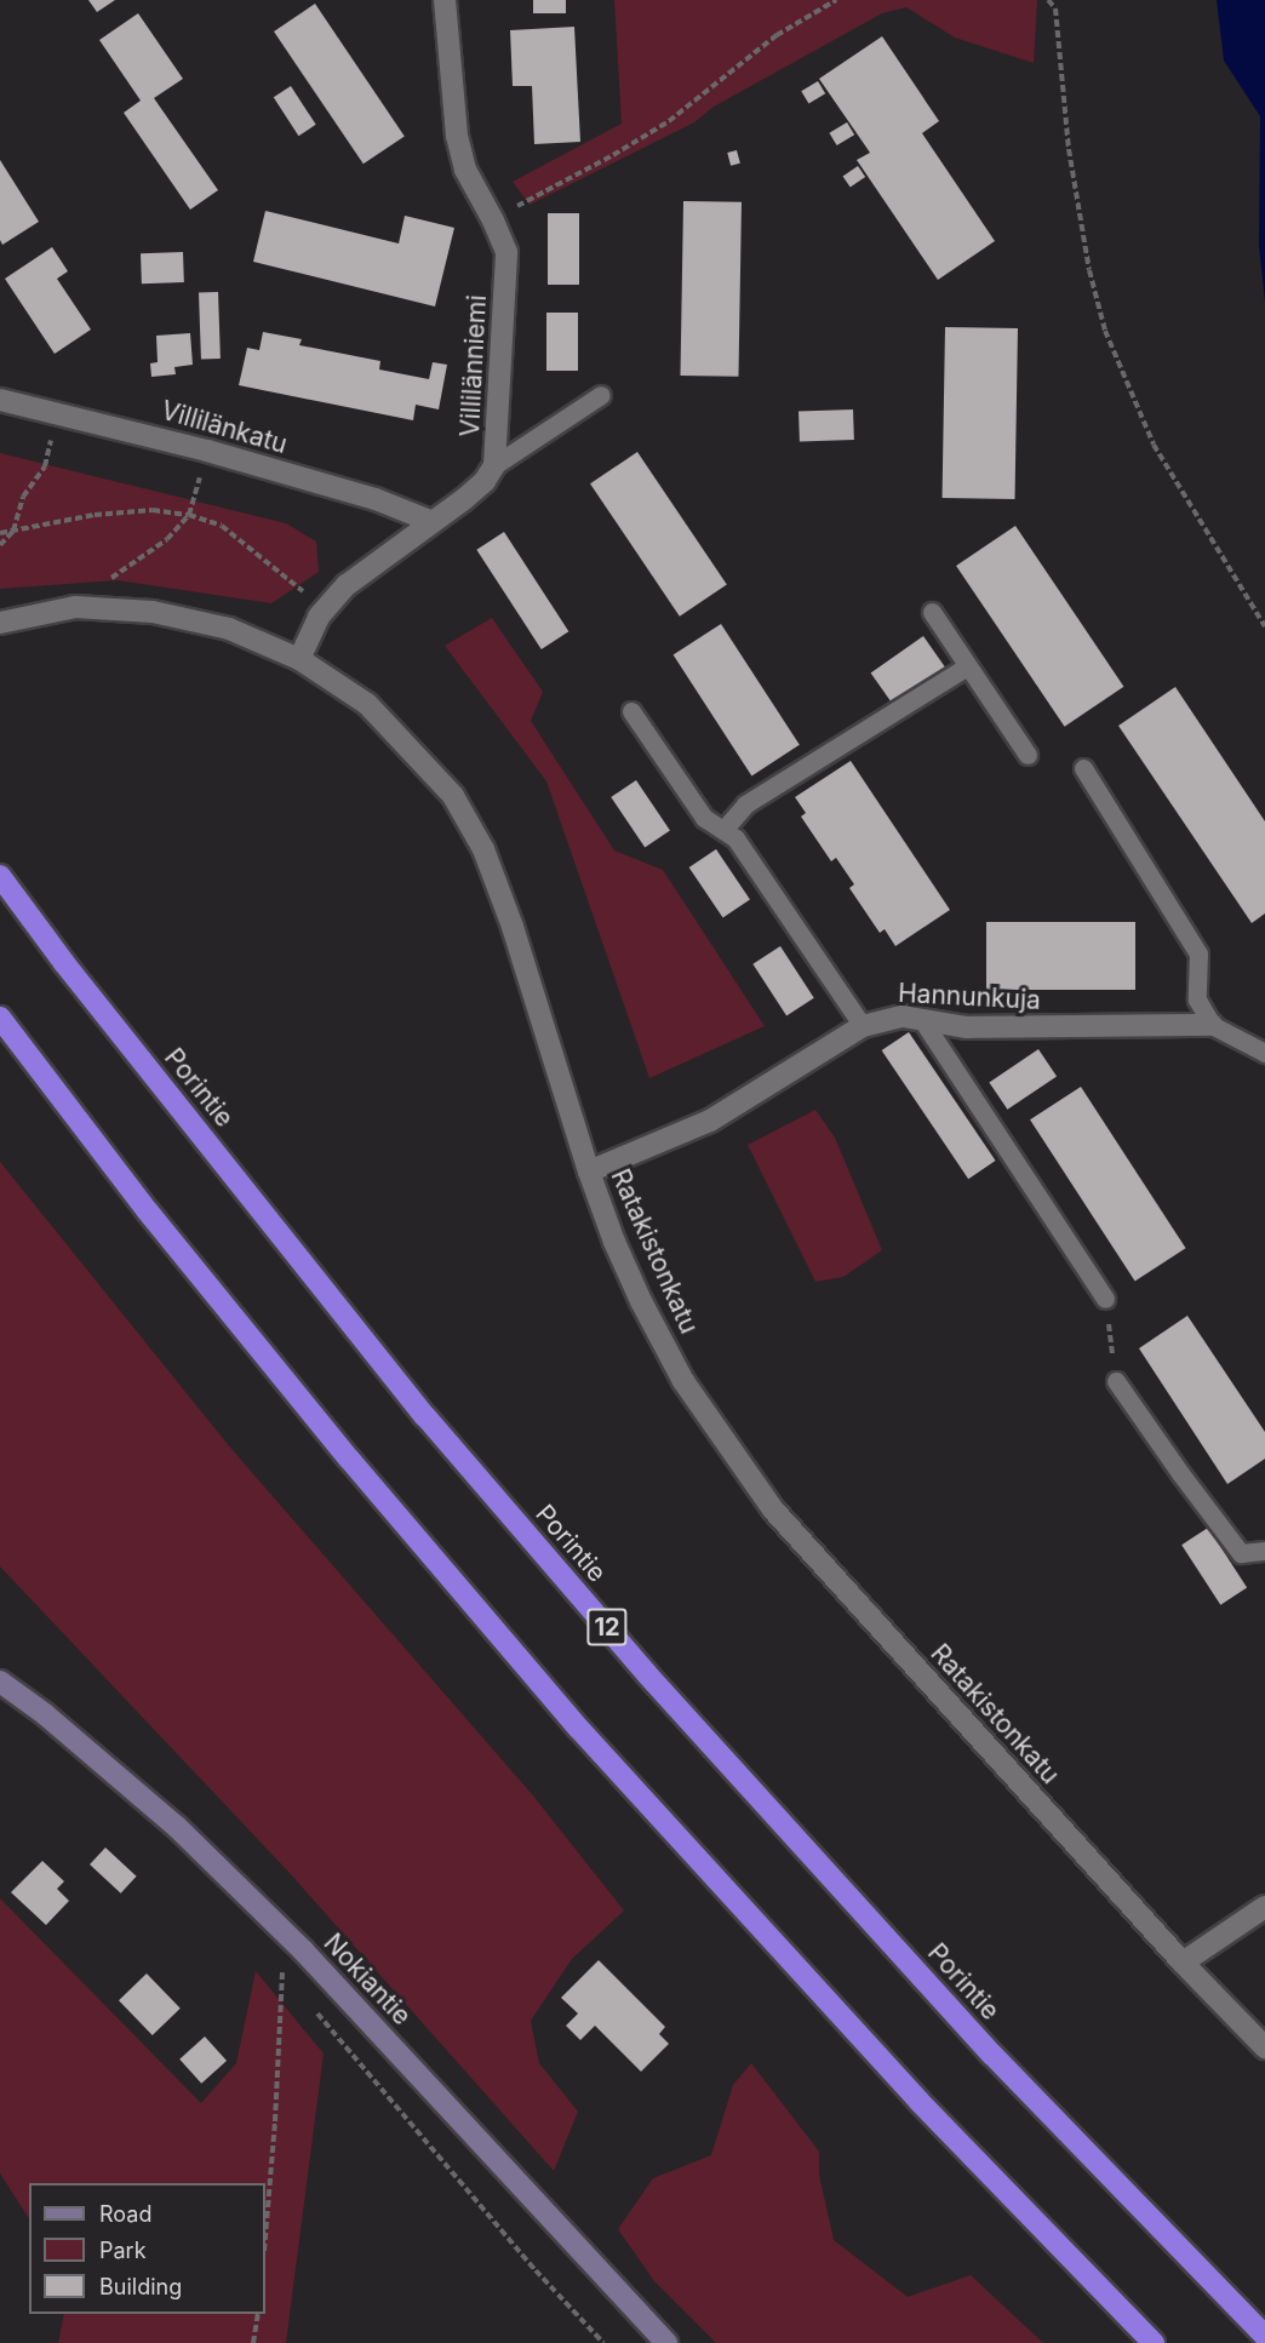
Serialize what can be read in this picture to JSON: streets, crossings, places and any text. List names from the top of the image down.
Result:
{
  "streets": {
    "highway": ["Porintie", "12"],
    "main road": ["Nokiantie"],
    "street": [
      "Villilänniemi",
      "Villilänkatu",
      "Hannunkuja",
      "Ratakistonkatu"
    ]
  },
  "crossings": [
    ["Villilänniemi", "Villilänkatu"],
    ["Villilänniemi", "Ratakistonkatu"],
    ["Hannunkuja", "Ratakistonkatu"]
  ],
  "legend": ["Road", "Park", "Building"]
}
